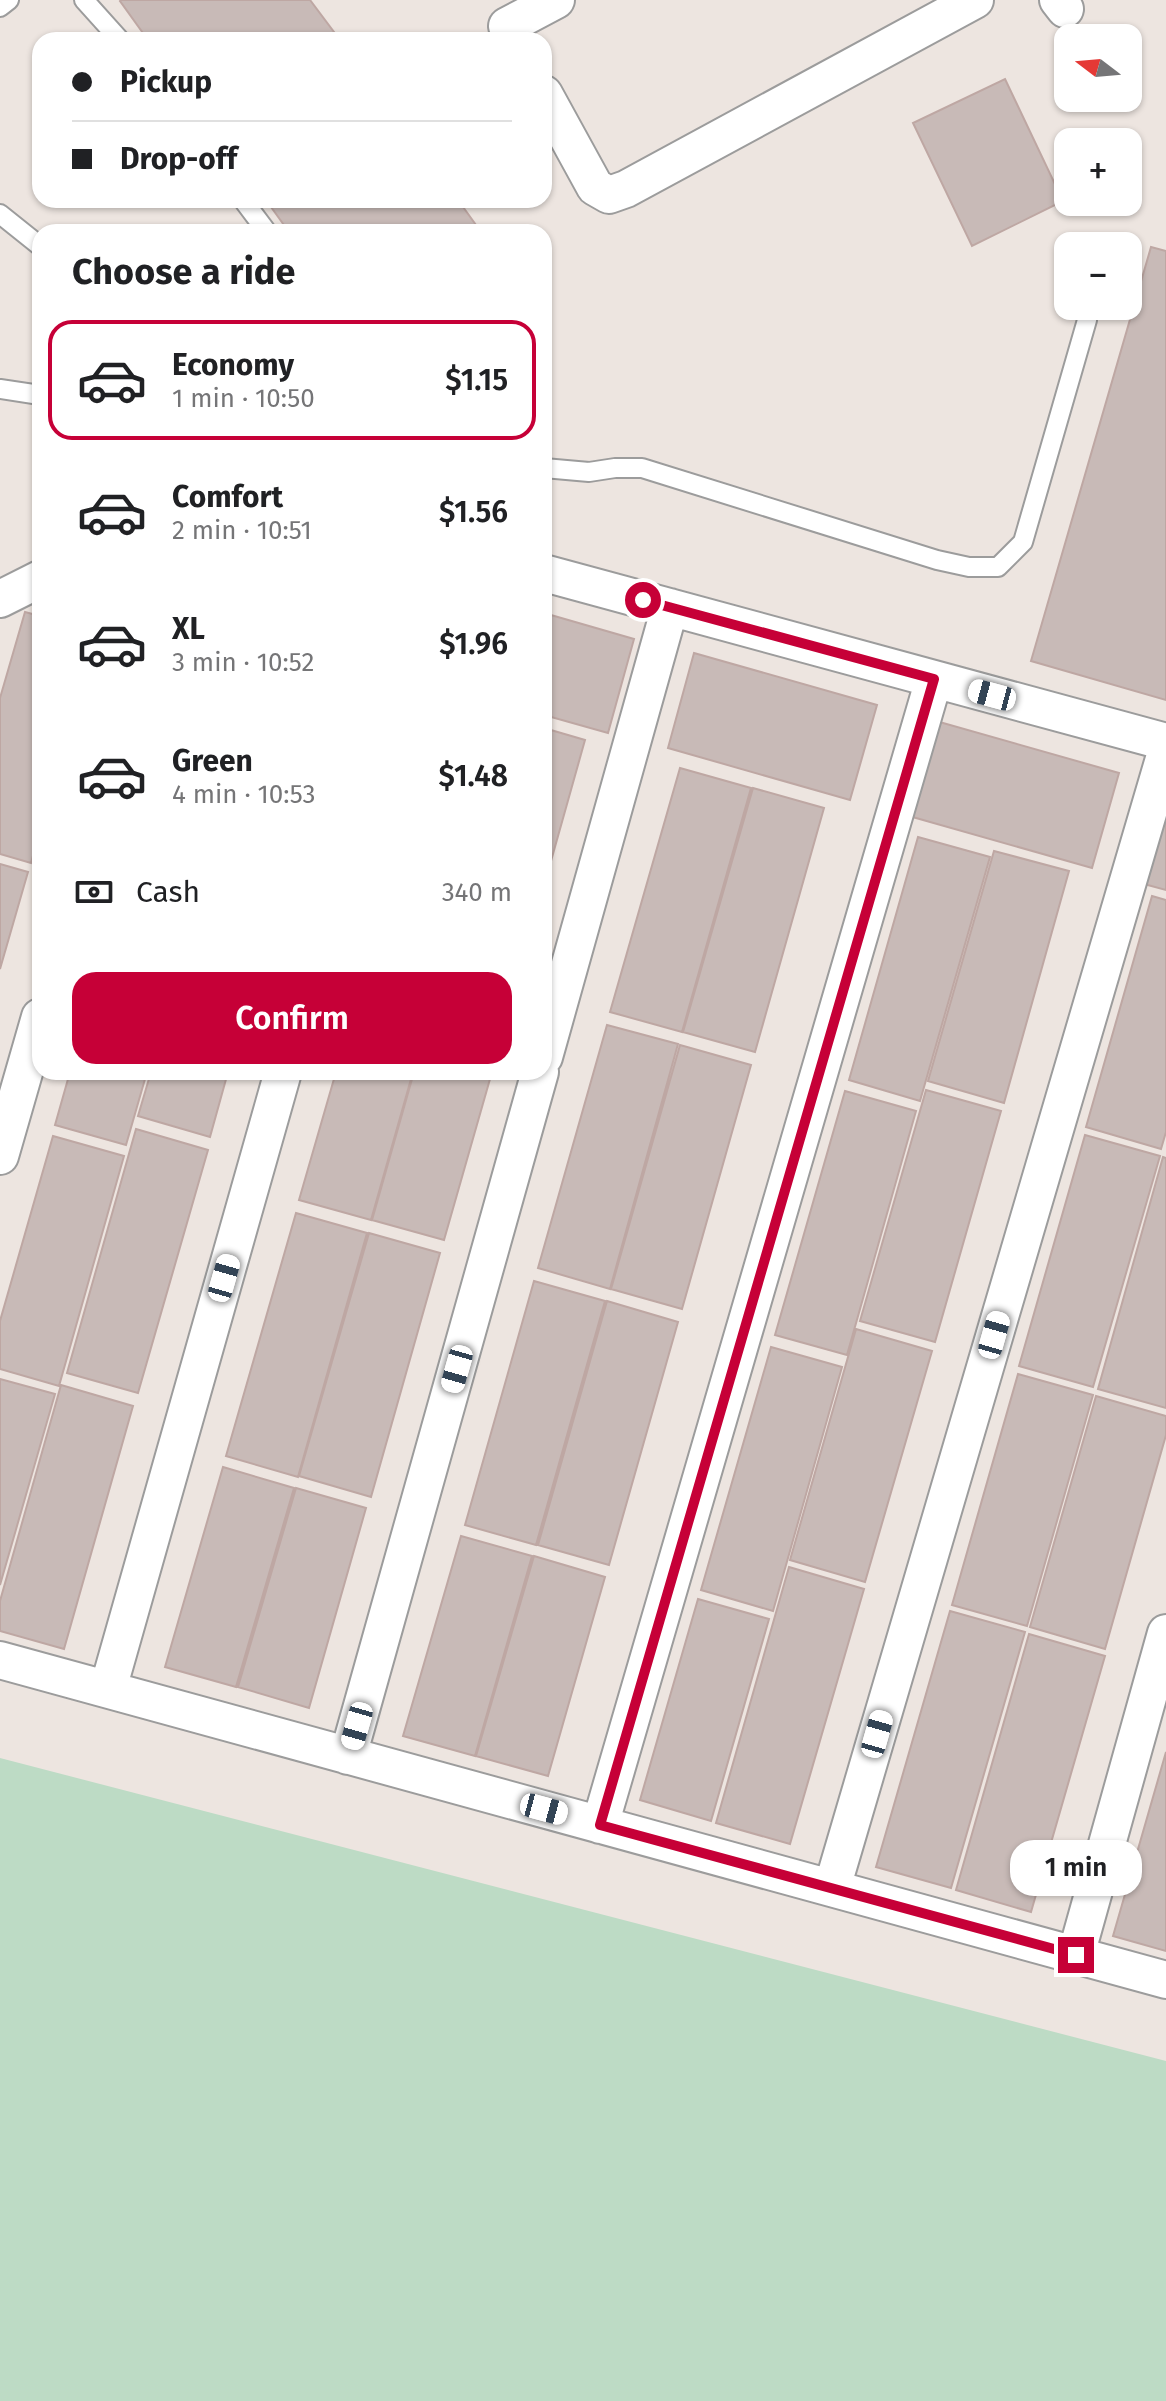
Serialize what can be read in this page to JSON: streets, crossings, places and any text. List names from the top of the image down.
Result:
{
  "north": "left",
  "page": {
    "map_buttons": ["+", "−"],
    "banner": ["Pickup", "Drop-off"],
    "heading": "Choose a ride",
    "list": [
      {
        "name": "Economy",
        "note": "1 min · 10:50",
        "value": "$1.15"
      },
      {
        "name": "Comfort",
        "note": "2 min · 10:51",
        "value": "$1.56"
      },
      {
        "name": "XL",
        "note": "3 min · 10:52",
        "value": "$1.96"
      },
      {
        "name": "Green",
        "note": "4 min · 10:53",
        "value": "$1.48"
      }
    ],
    "pay": ["Cash", "340 m"],
    "buttons": "Confirm",
    "bubble": "1 min"
  }
}
